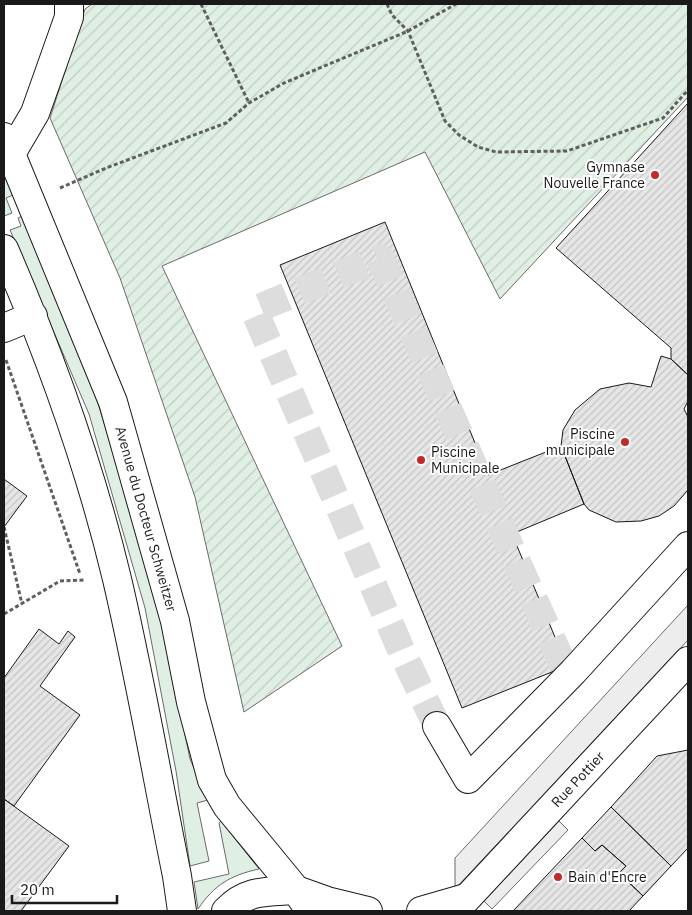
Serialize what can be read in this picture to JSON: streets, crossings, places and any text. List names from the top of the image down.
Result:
{
  "streets": {
    "main road": ["Avenue du Docteur Schweitzer", "Rue Pottier"]
  },
  "places": [
    "Gymnase Nouvelle France",
    "Piscine municipale",
    "Piscine Municipale",
    "Bain d'Encre"
  ],
  "scale_bar": "20 m"
}
